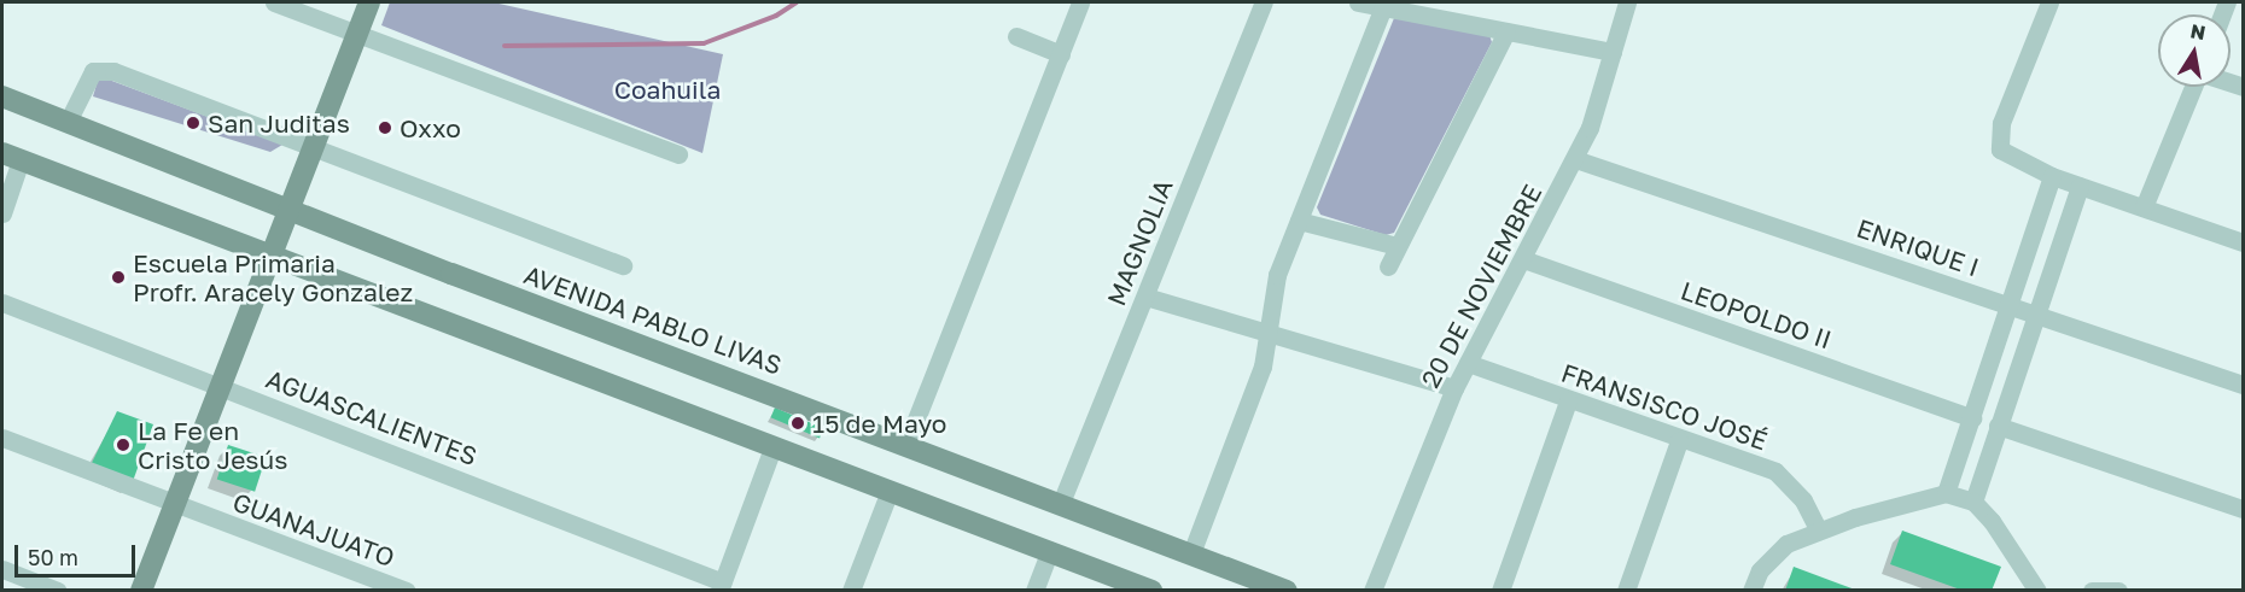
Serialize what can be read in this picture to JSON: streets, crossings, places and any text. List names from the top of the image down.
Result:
{
  "streets": {
    "main road": ["AVENIDA PABLO LIVAS"],
    "street": [
      "MAGNOLIA",
      "ENRIQUE I",
      "20 DE NOVIEMBRE",
      "LEOPOLDO II",
      "FRANSISCO JOSÉ",
      "AGUASCALIENTES",
      "GUANAJUATO"
    ]
  },
  "crossings": [
    ["MAGNOLIA", "AVENIDA PABLO LIVAS"],
    ["ENRIQUE I", "20 DE NOVIEMBRE"],
    ["20 DE NOVIEMBRE", "LEOPOLDO II"],
    ["20 DE NOVIEMBRE", "FRANSISCO JOSÉ"]
  ],
  "parks": ["Coahuila"],
  "places": [
    "San Juditas",
    "Oxxo",
    "Escuela Primaria Profr. Aracely Gonzalez",
    "15 de Mayo",
    "La Fe en Cristo Jesús"
  ],
  "scale_bar": "50 m",
  "north": "top"
}
